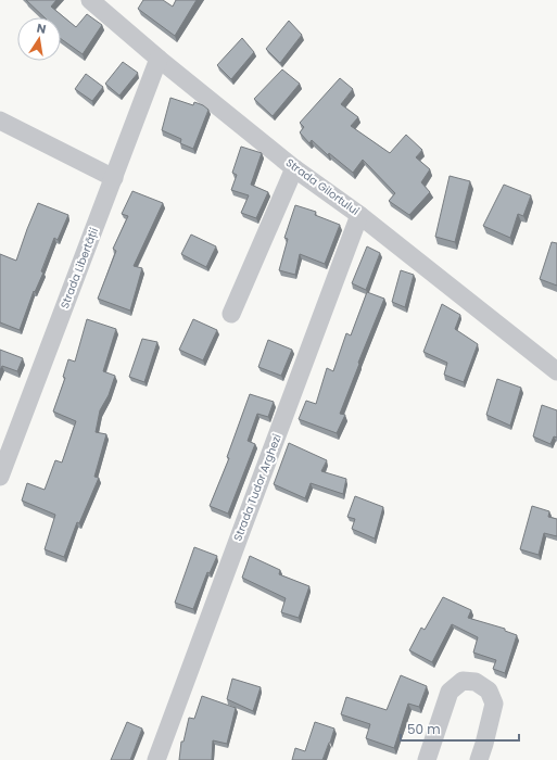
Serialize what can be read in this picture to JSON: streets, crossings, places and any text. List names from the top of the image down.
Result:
{
  "streets": {
    "street": ["Strada Gilortului", "Strada Libertății", "Strada Tudor Arghezi"]
  },
  "crossings": [
    ["Strada Gilortului", "Strada Libertății"],
    ["Strada Gilortului", "Strada Tudor Arghezi"]
  ],
  "scale_bar": "50 m",
  "north": "top"
}
